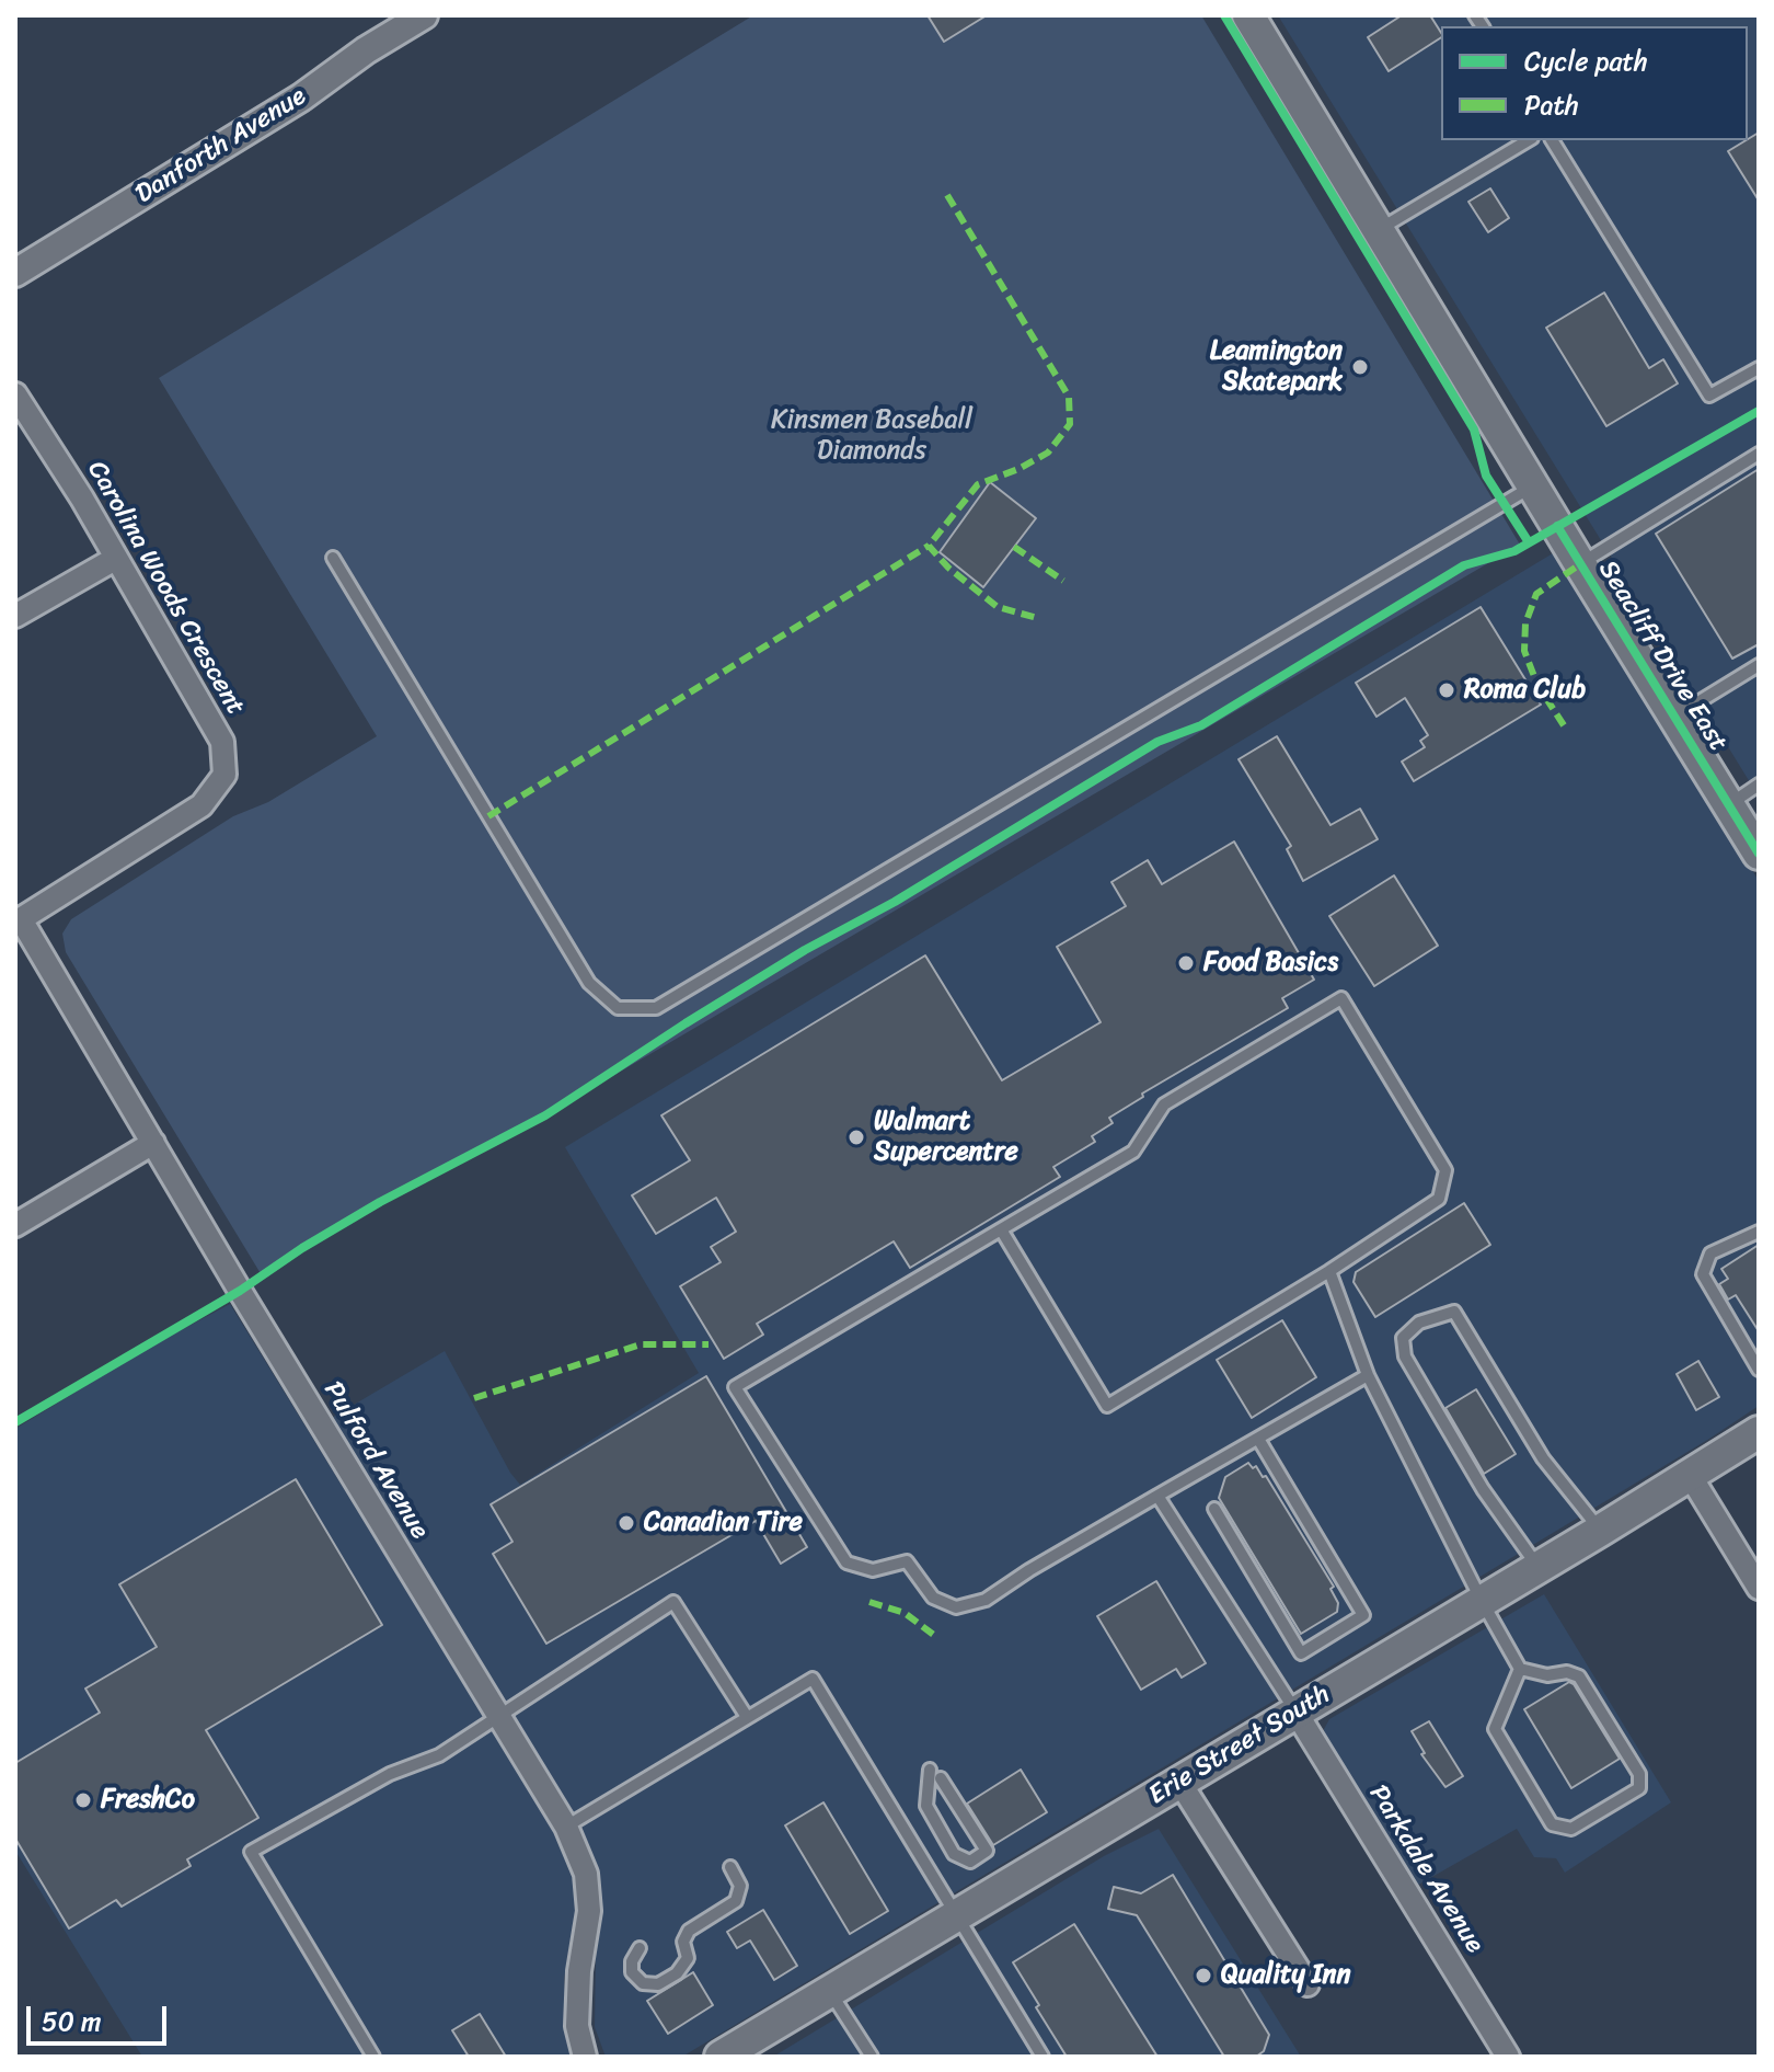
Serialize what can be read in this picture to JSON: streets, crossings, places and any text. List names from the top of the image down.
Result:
{
  "streets": {
    "main road": ["Seacliff Drive East", "Erie Street South"],
    "street": [
      "Danforth Avenue",
      "Carolina Woods Crescent",
      "Pulford Avenue",
      "Parkdale Avenue"
    ]
  },
  "crossings": [
    ["Carolina Woods Crescent", "Pulford Avenue"],
    ["Erie Street South", "Parkdale Avenue"]
  ],
  "parks": ["Kinsmen Baseball Diamonds"],
  "places": [
    "Leamington Skatepark",
    "Roma Club",
    "Food Basics",
    "Walmart Supercentre",
    "Canadian Tire",
    "FreshCo",
    "Quality Inn"
  ],
  "legend": ["Cycle path", "Path"],
  "scale_bar": "50 m"
}
